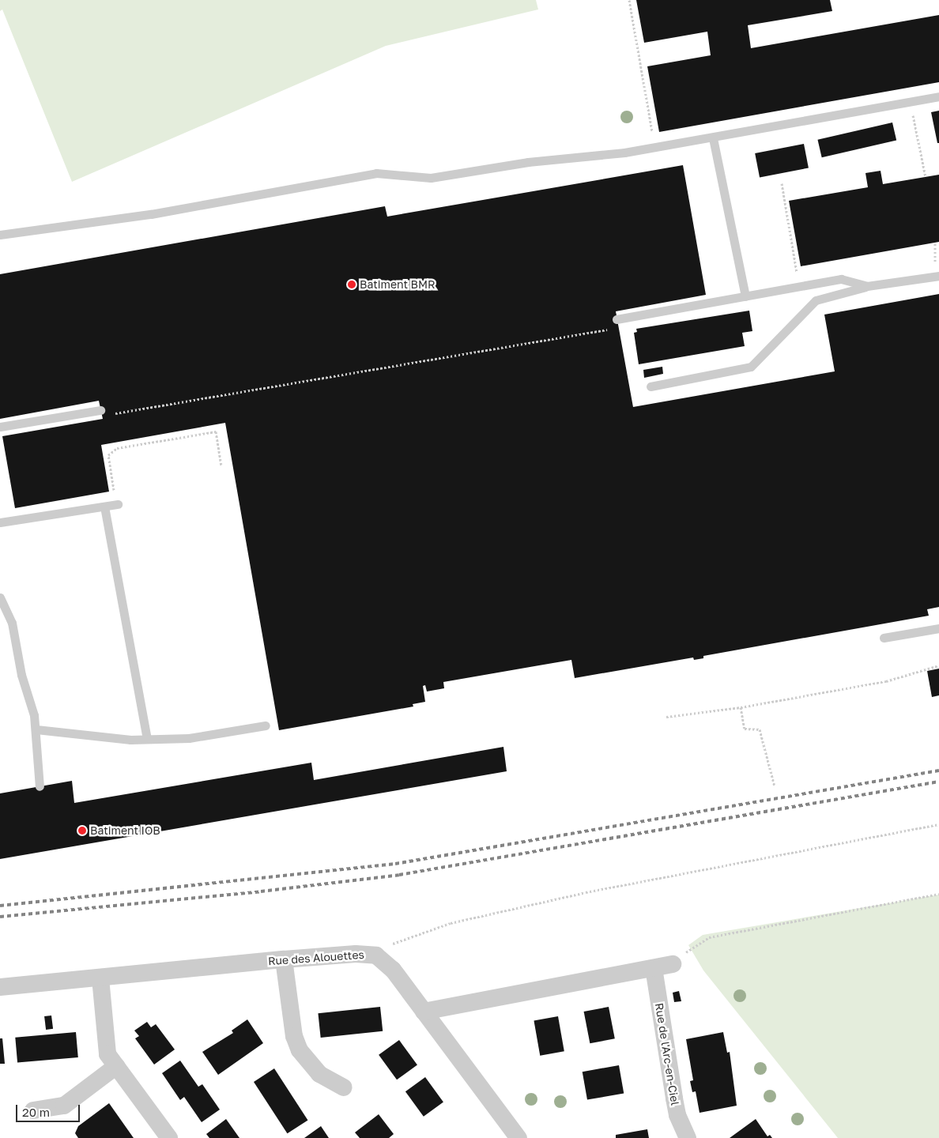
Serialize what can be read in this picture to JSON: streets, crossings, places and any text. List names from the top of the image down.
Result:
{
  "streets": {
    "street": ["Rue des Alouettes", "Rue de l'Arc-en-Ciel"]
  },
  "places": ["Batiment BMR", "Batiment IOB"],
  "scale_bar": "20 m"
}
